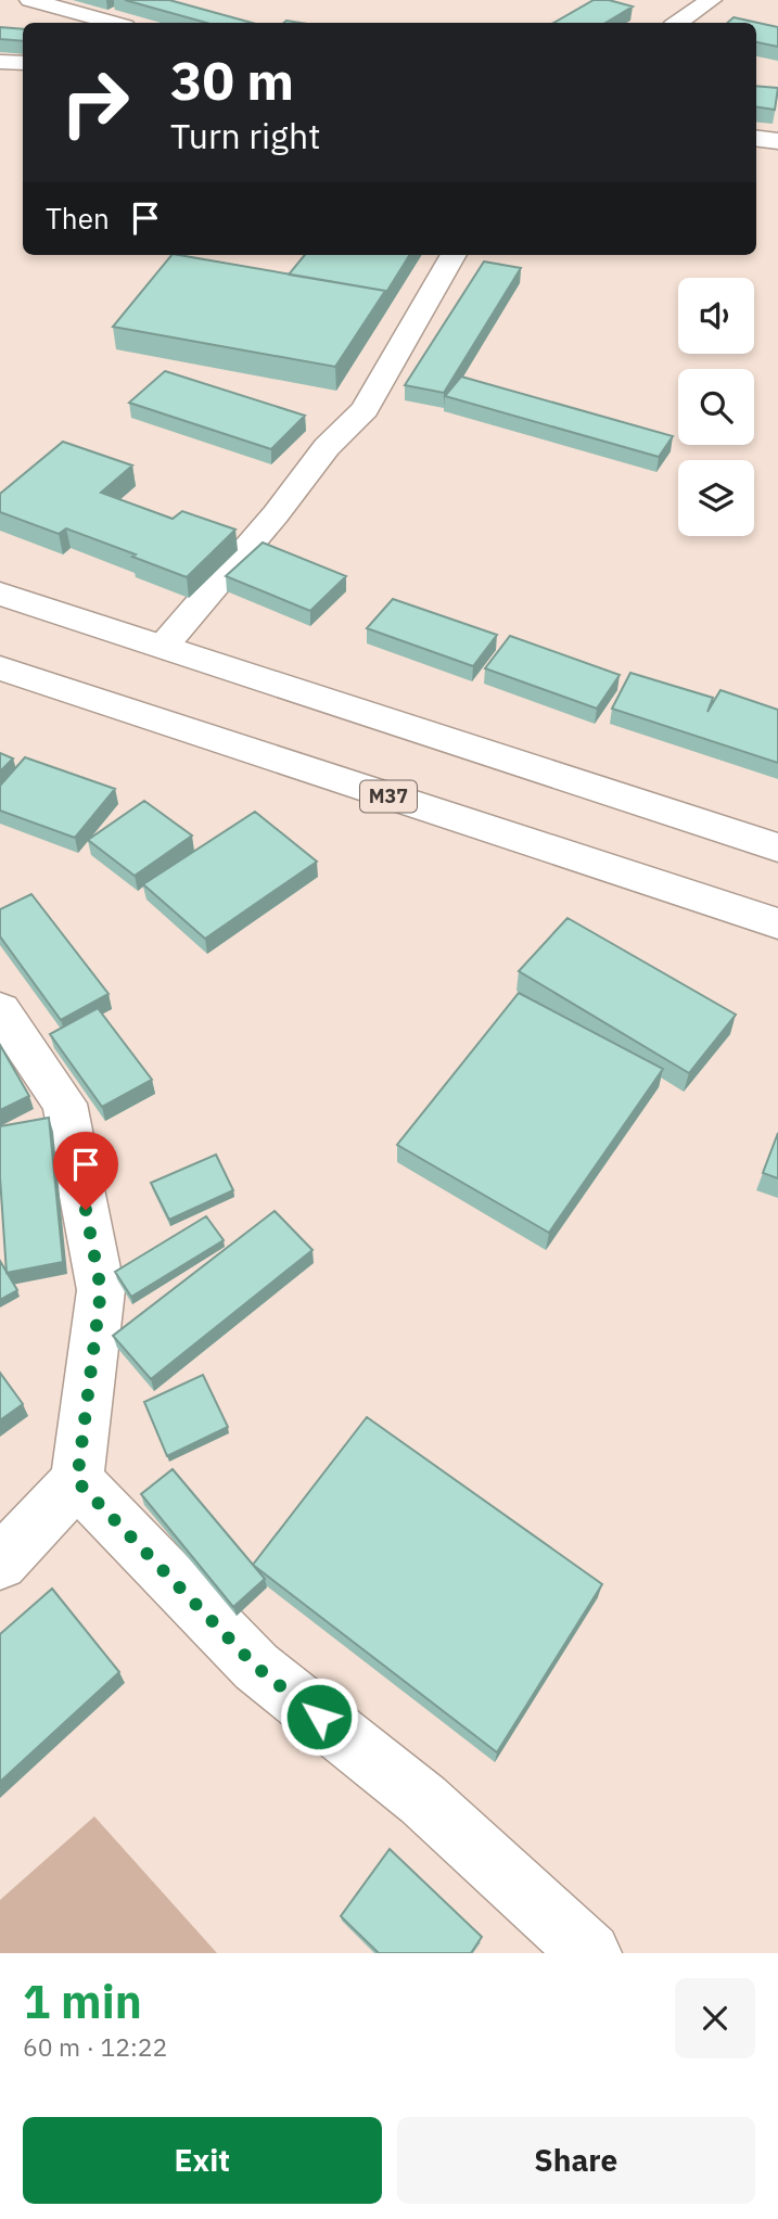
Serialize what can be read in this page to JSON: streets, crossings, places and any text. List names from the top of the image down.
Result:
{
  "streets": {
    "main road": ["M37"]
  },
  "page": {
    "turn": ["30 m", "Turn right"],
    "then": "Then",
    "heading": ["1 min", "60 m · 12:22"],
    "buttons": ["Exit", "Share"]
  }
}
